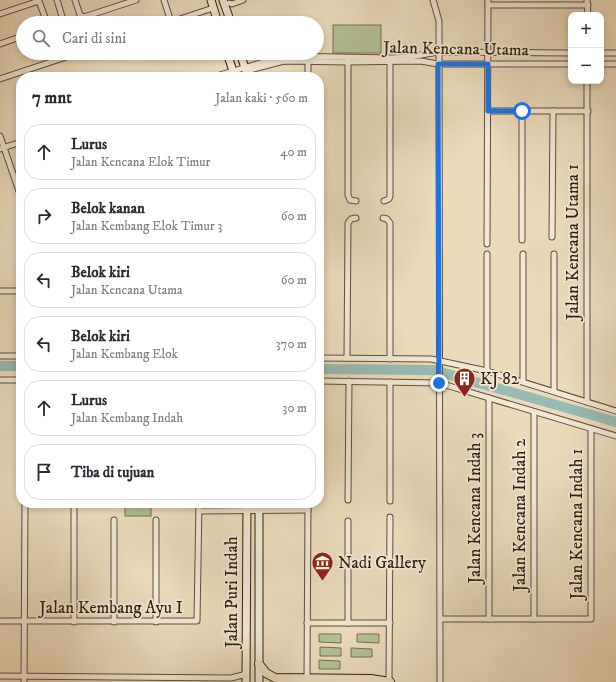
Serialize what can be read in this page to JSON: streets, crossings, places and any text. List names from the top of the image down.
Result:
{
  "streets": {
    "main road": ["Jalan Puri Indah"],
    "street": [
      "Jalan Kencana Utama",
      "Jalan Kencana Utama 1",
      "Jalan Kencana Indah 3",
      "Jalan Kencana Indah 2",
      "Jalan Kencana Indah 1",
      "Jalan Kembang Ayu I"
    ]
  },
  "crossings": [
    ["Jalan Kencana Indah 2", "Jalan Kencana Indah 1"]
  ],
  "places": {
    "building": ["KJ 82"],
    "museum": ["Nadi Gallery"]
  },
  "page": {
    "map_buttons": ["+", "−"],
    "search": "Cari di sini",
    "heading": ["7 mnt", "Jalan kaki · 560 m"],
    "list": [
      ["Lurus", "Jalan Kencana Elok Timur", "40 m"],
      ["Belok kanan", "Jalan Kembang Elok Timur 3", "60 m"],
      ["Belok kiri", "Jalan Kencana Utama", "60 m"],
      ["Belok kiri", "Jalan Kembang Elok", "370 m"],
      ["Lurus", "Jalan Kembang Indah", "30 m"],
      "Tiba di tujuan"
    ]
  }
}
